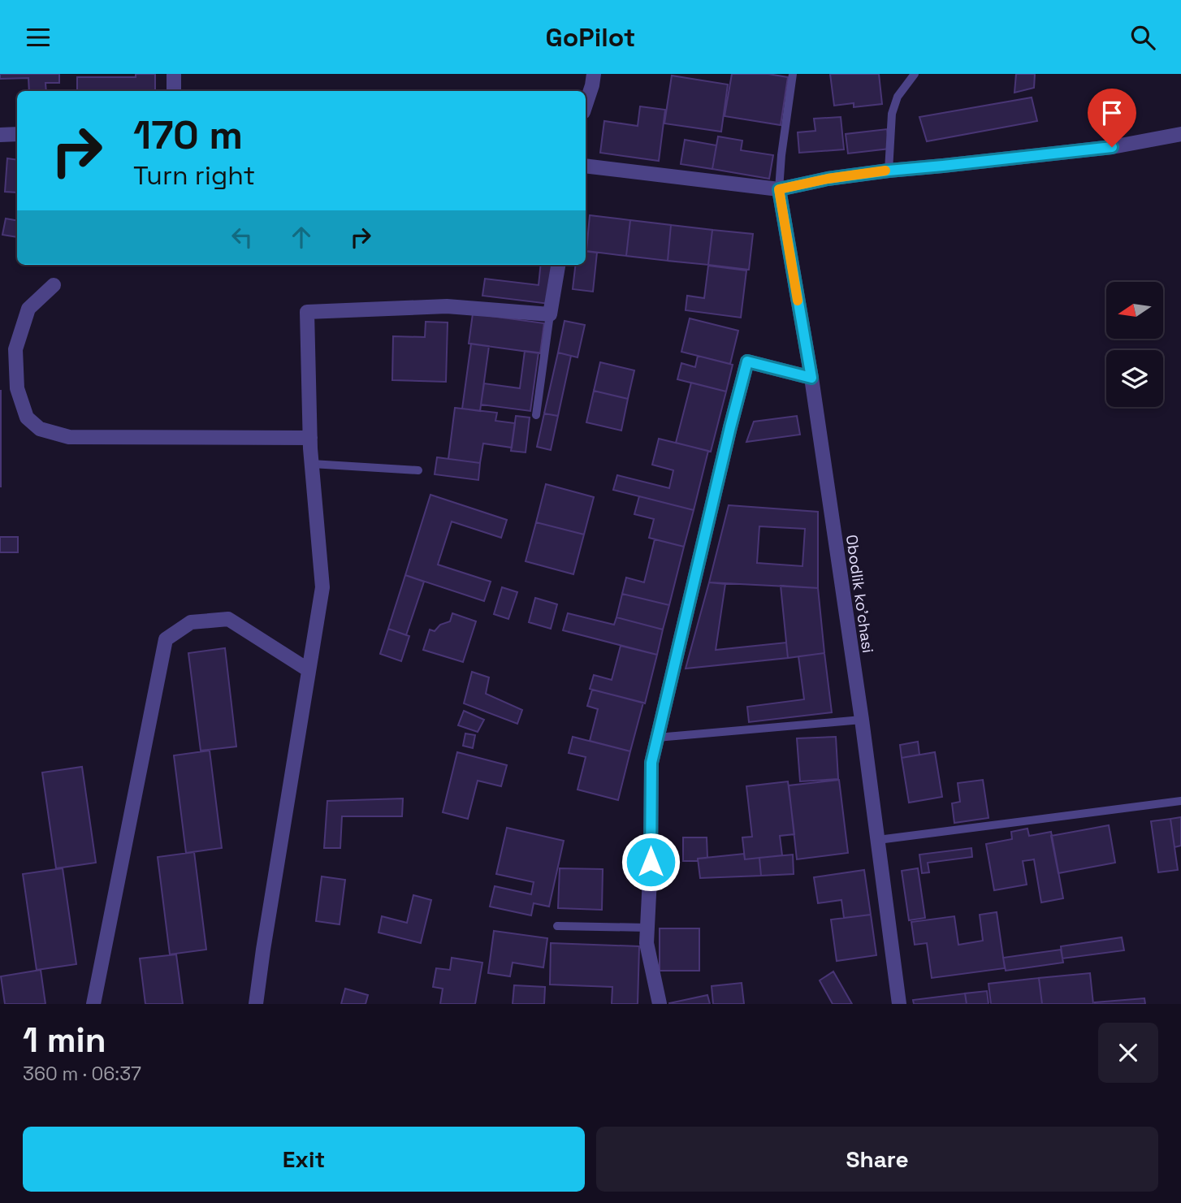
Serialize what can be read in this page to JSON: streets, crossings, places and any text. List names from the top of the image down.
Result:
{
  "streets": {
    "street": ["Obodlik ko'chasi"]
  },
  "north": "left",
  "page": {
    "header": "GoPilot",
    "turn": ["170 m", "Turn right"],
    "heading": ["1 min", "360 m · 06:37"],
    "buttons": ["Exit", "Share"]
  }
}
